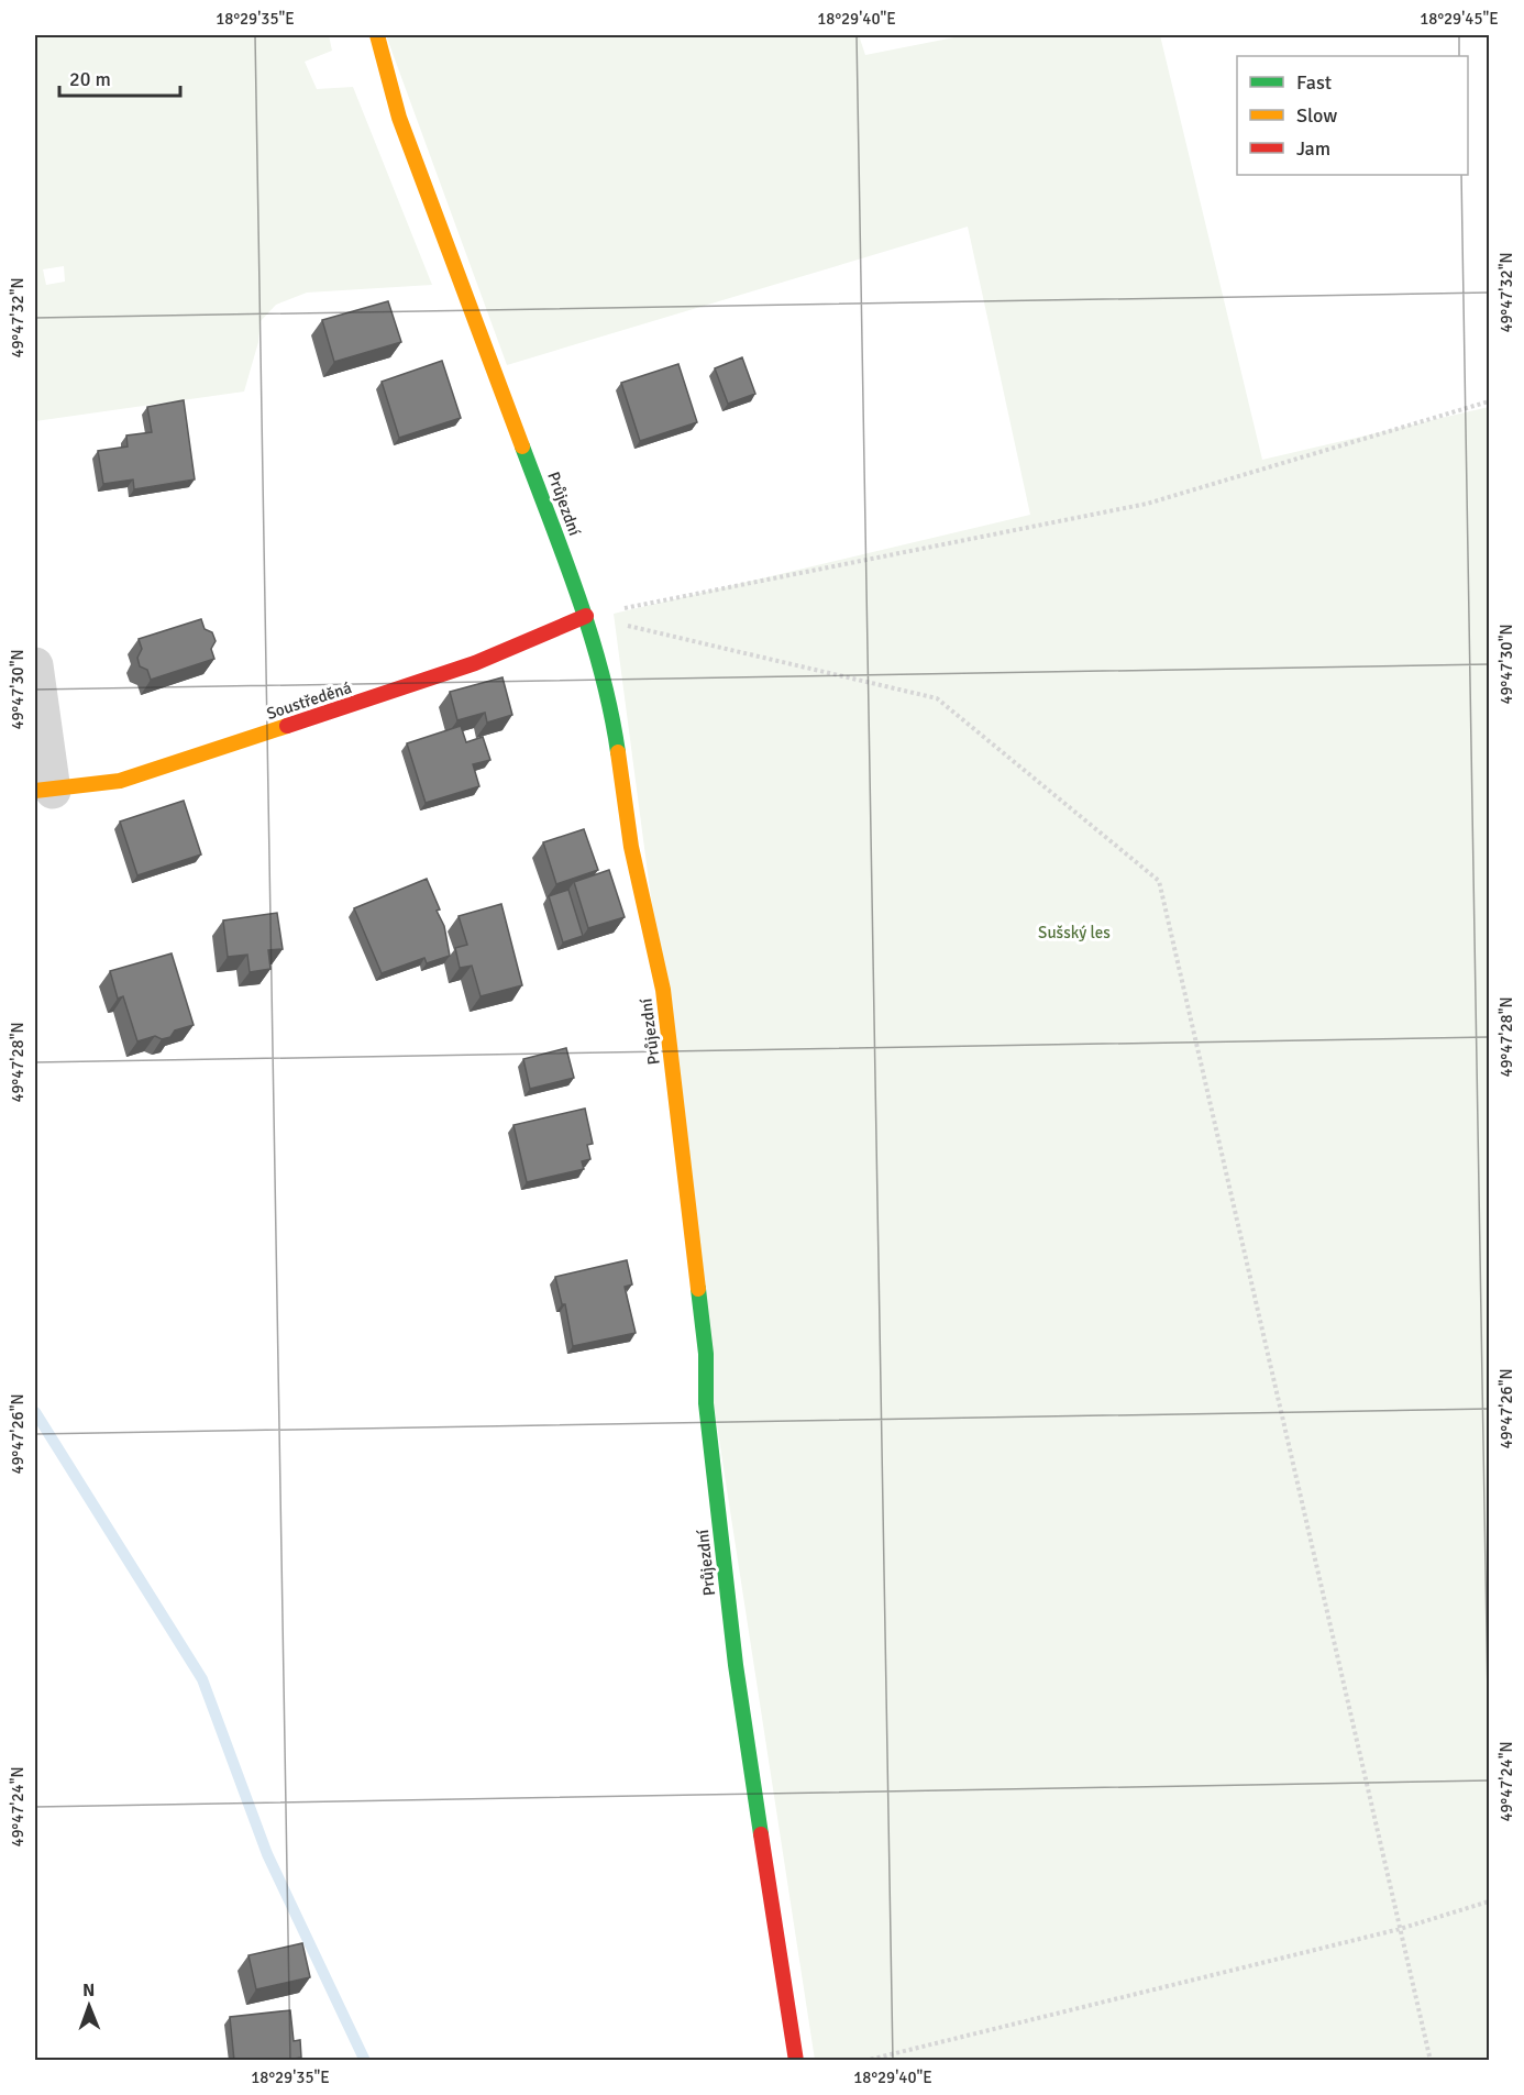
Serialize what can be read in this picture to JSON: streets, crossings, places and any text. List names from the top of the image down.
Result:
{
  "streets": {
    "street": ["Průjezdní", "Soustředěná"]
  },
  "crossings": [
    ["Průjezdní", "Soustředěná"]
  ],
  "parks": ["Sušský les"],
  "legend": ["Fast", "Slow", "Jam"],
  "scale_bar": "20 m",
  "north": "top",
  "coordinates": [
    "18°29'35\"E",
    "18°29'40\"E",
    "18°29'45\"E",
    "49°47'32\"N",
    "49°47'30\"N",
    "49°47'28\"N",
    "49°47'26\"N",
    "49°47'24\"N"
  ]
}
